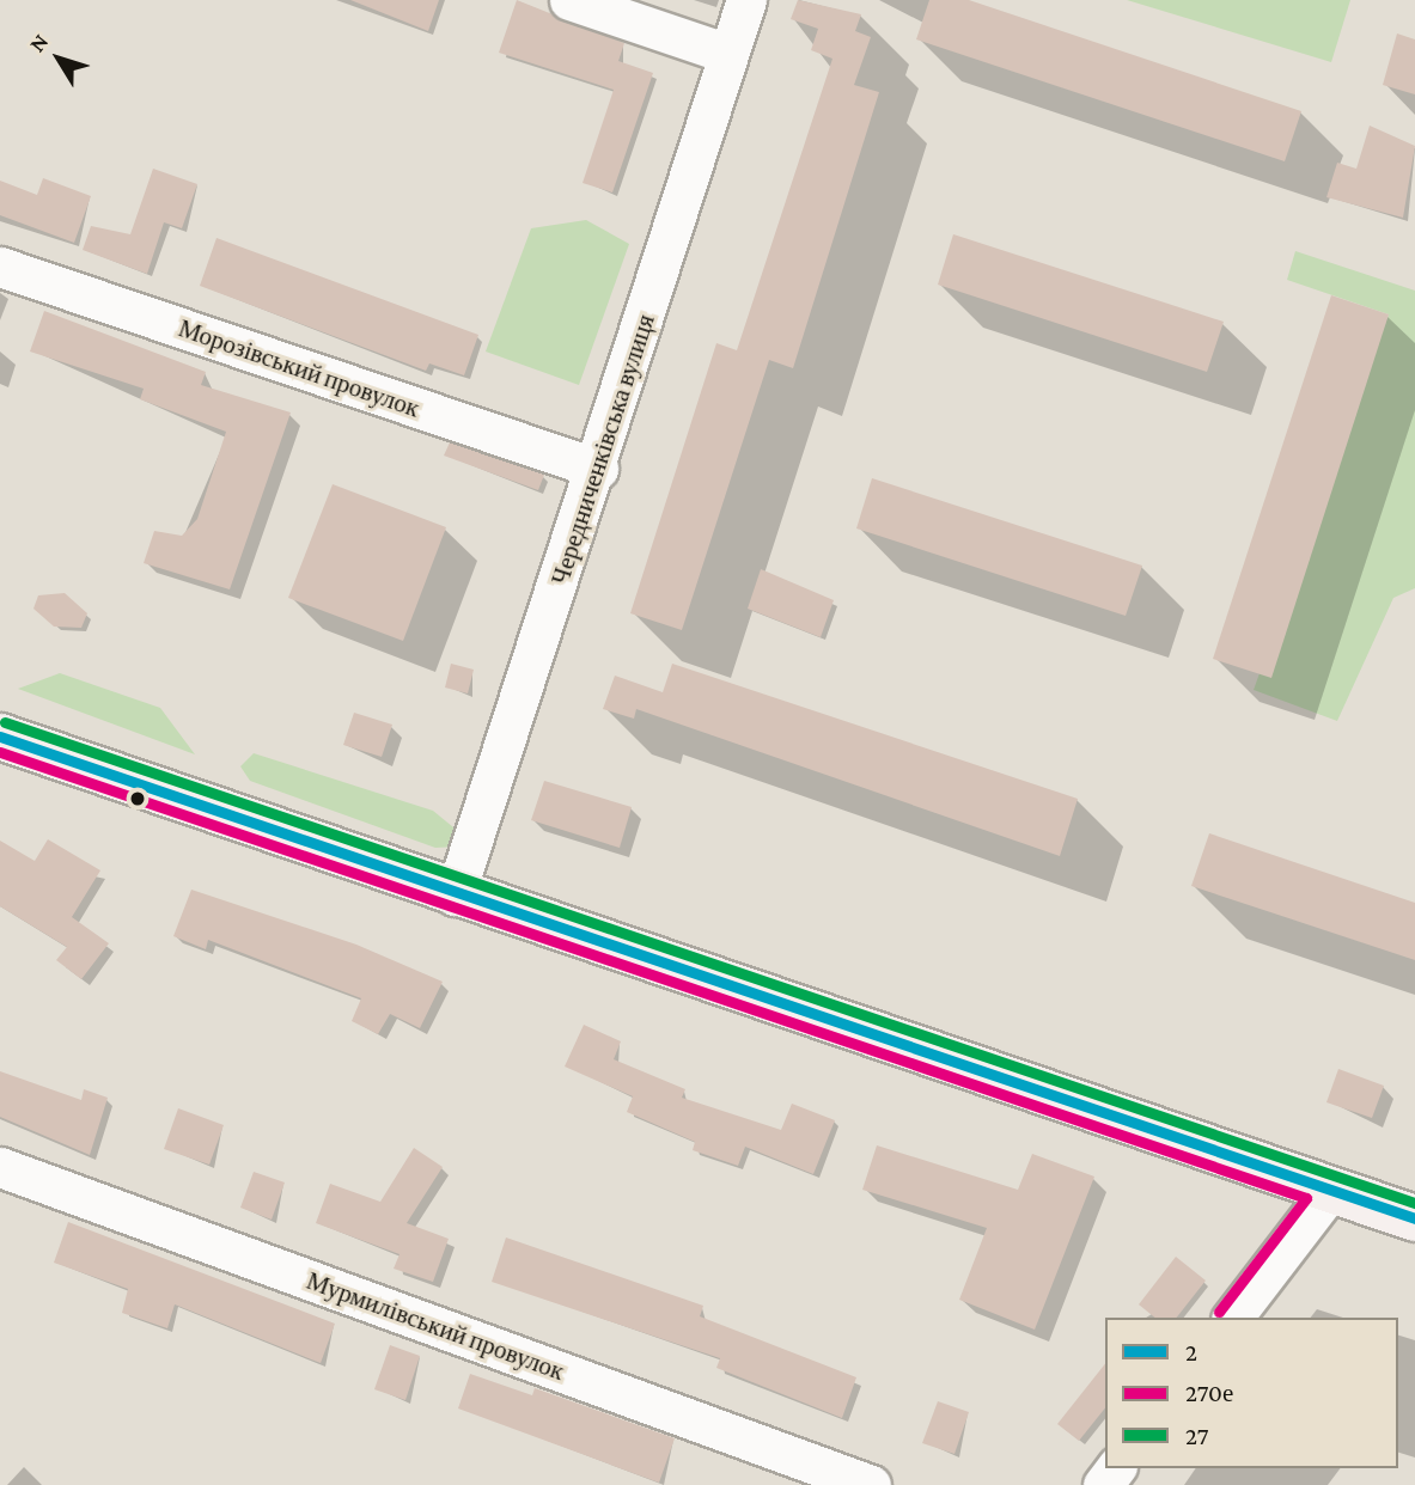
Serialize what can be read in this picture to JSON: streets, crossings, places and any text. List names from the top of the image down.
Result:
{
  "streets": {
    "street": ["Морозівський провулок", "Чередниченківська вулиця", "Мурмилівський провулок"]
  },
  "crossings": [
    ["Морозівський провулок", "Чередниченківська вулиця"]
  ],
  "lines": ["transit line 27", "transit line 2", "transit line 270е"],
  "legend": ["2", "270е", "27"],
  "north": "top left"
}
